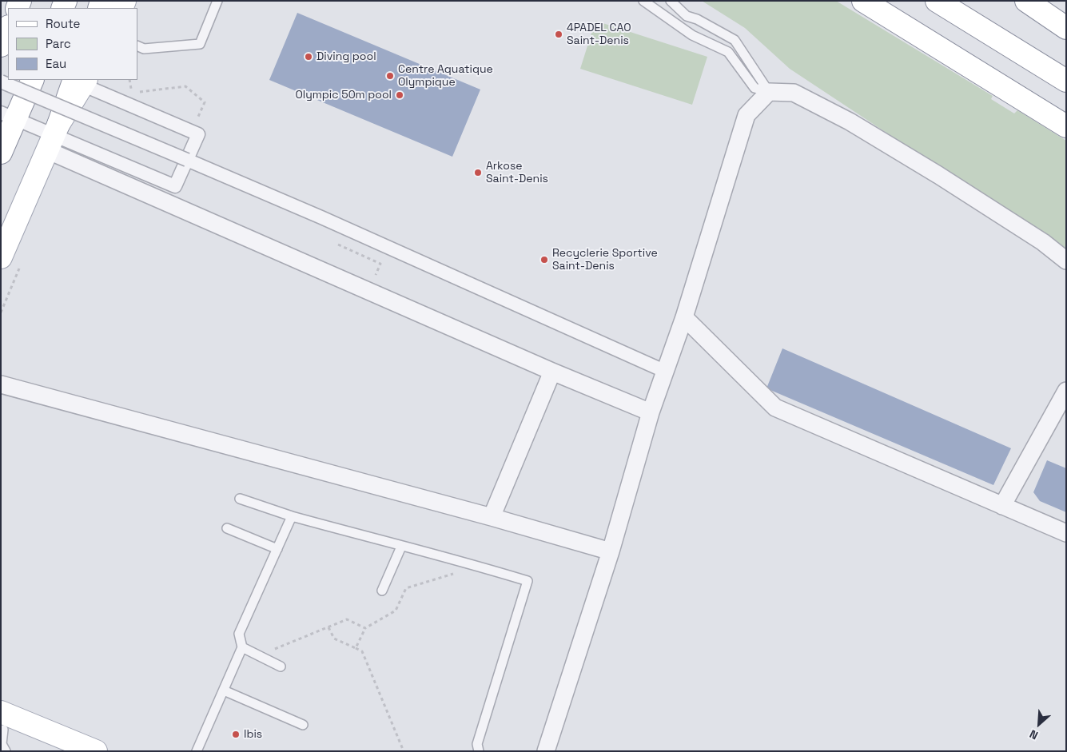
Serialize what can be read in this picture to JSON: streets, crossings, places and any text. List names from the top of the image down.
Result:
{
  "places": [
    "4PADEL CAO Saint-Denis",
    "Diving pool",
    "Centre Aquatique Olympique",
    "Olympic 50m pool",
    "Arkose Saint-Denis",
    "Recyclerie Sportive Saint-Denis",
    "Ibis"
  ],
  "legend": ["Route", "Parc", "Eau"],
  "north": "bottom left"
}
